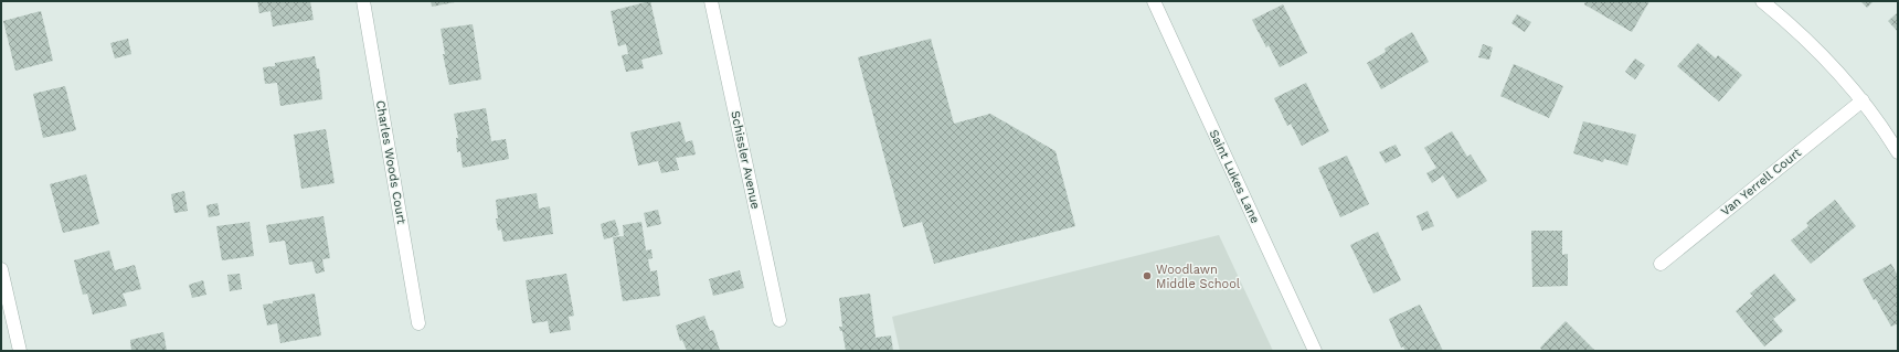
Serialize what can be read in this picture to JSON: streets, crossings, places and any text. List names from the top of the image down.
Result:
{
  "streets": {
    "street": [
      "Schissler Avenue",
      "Charles Woods Court",
      "Saint Lukes Lane",
      "Van Yerrell Court"
    ]
  },
  "places": ["Woodlawn Middle School"]
}
